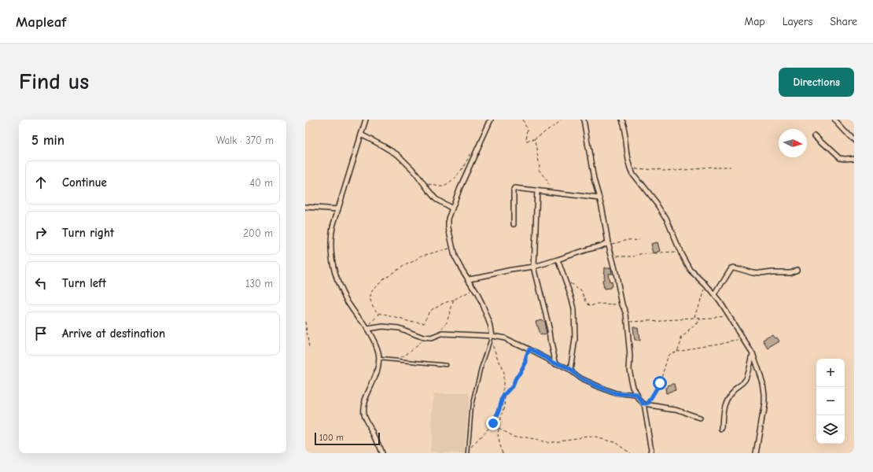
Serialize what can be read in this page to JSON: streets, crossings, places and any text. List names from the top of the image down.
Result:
{
  "scale_bar": "100 m",
  "north": "right",
  "page": {
    "header": "Mapleaf",
    "nav": ["Map", "Layers", "Share"],
    "buttons": "Directions",
    "title": "Find us",
    "heading": ["5 min", "Walk · 370 m"],
    "list": [
      ["Continue", "40 m"],
      ["Turn right", "200 m"],
      ["Turn left", "130 m"],
      "Arrive at destination"
    ],
    "map_buttons": ["+", "−"],
    "scale": "100 m"
  }
}
